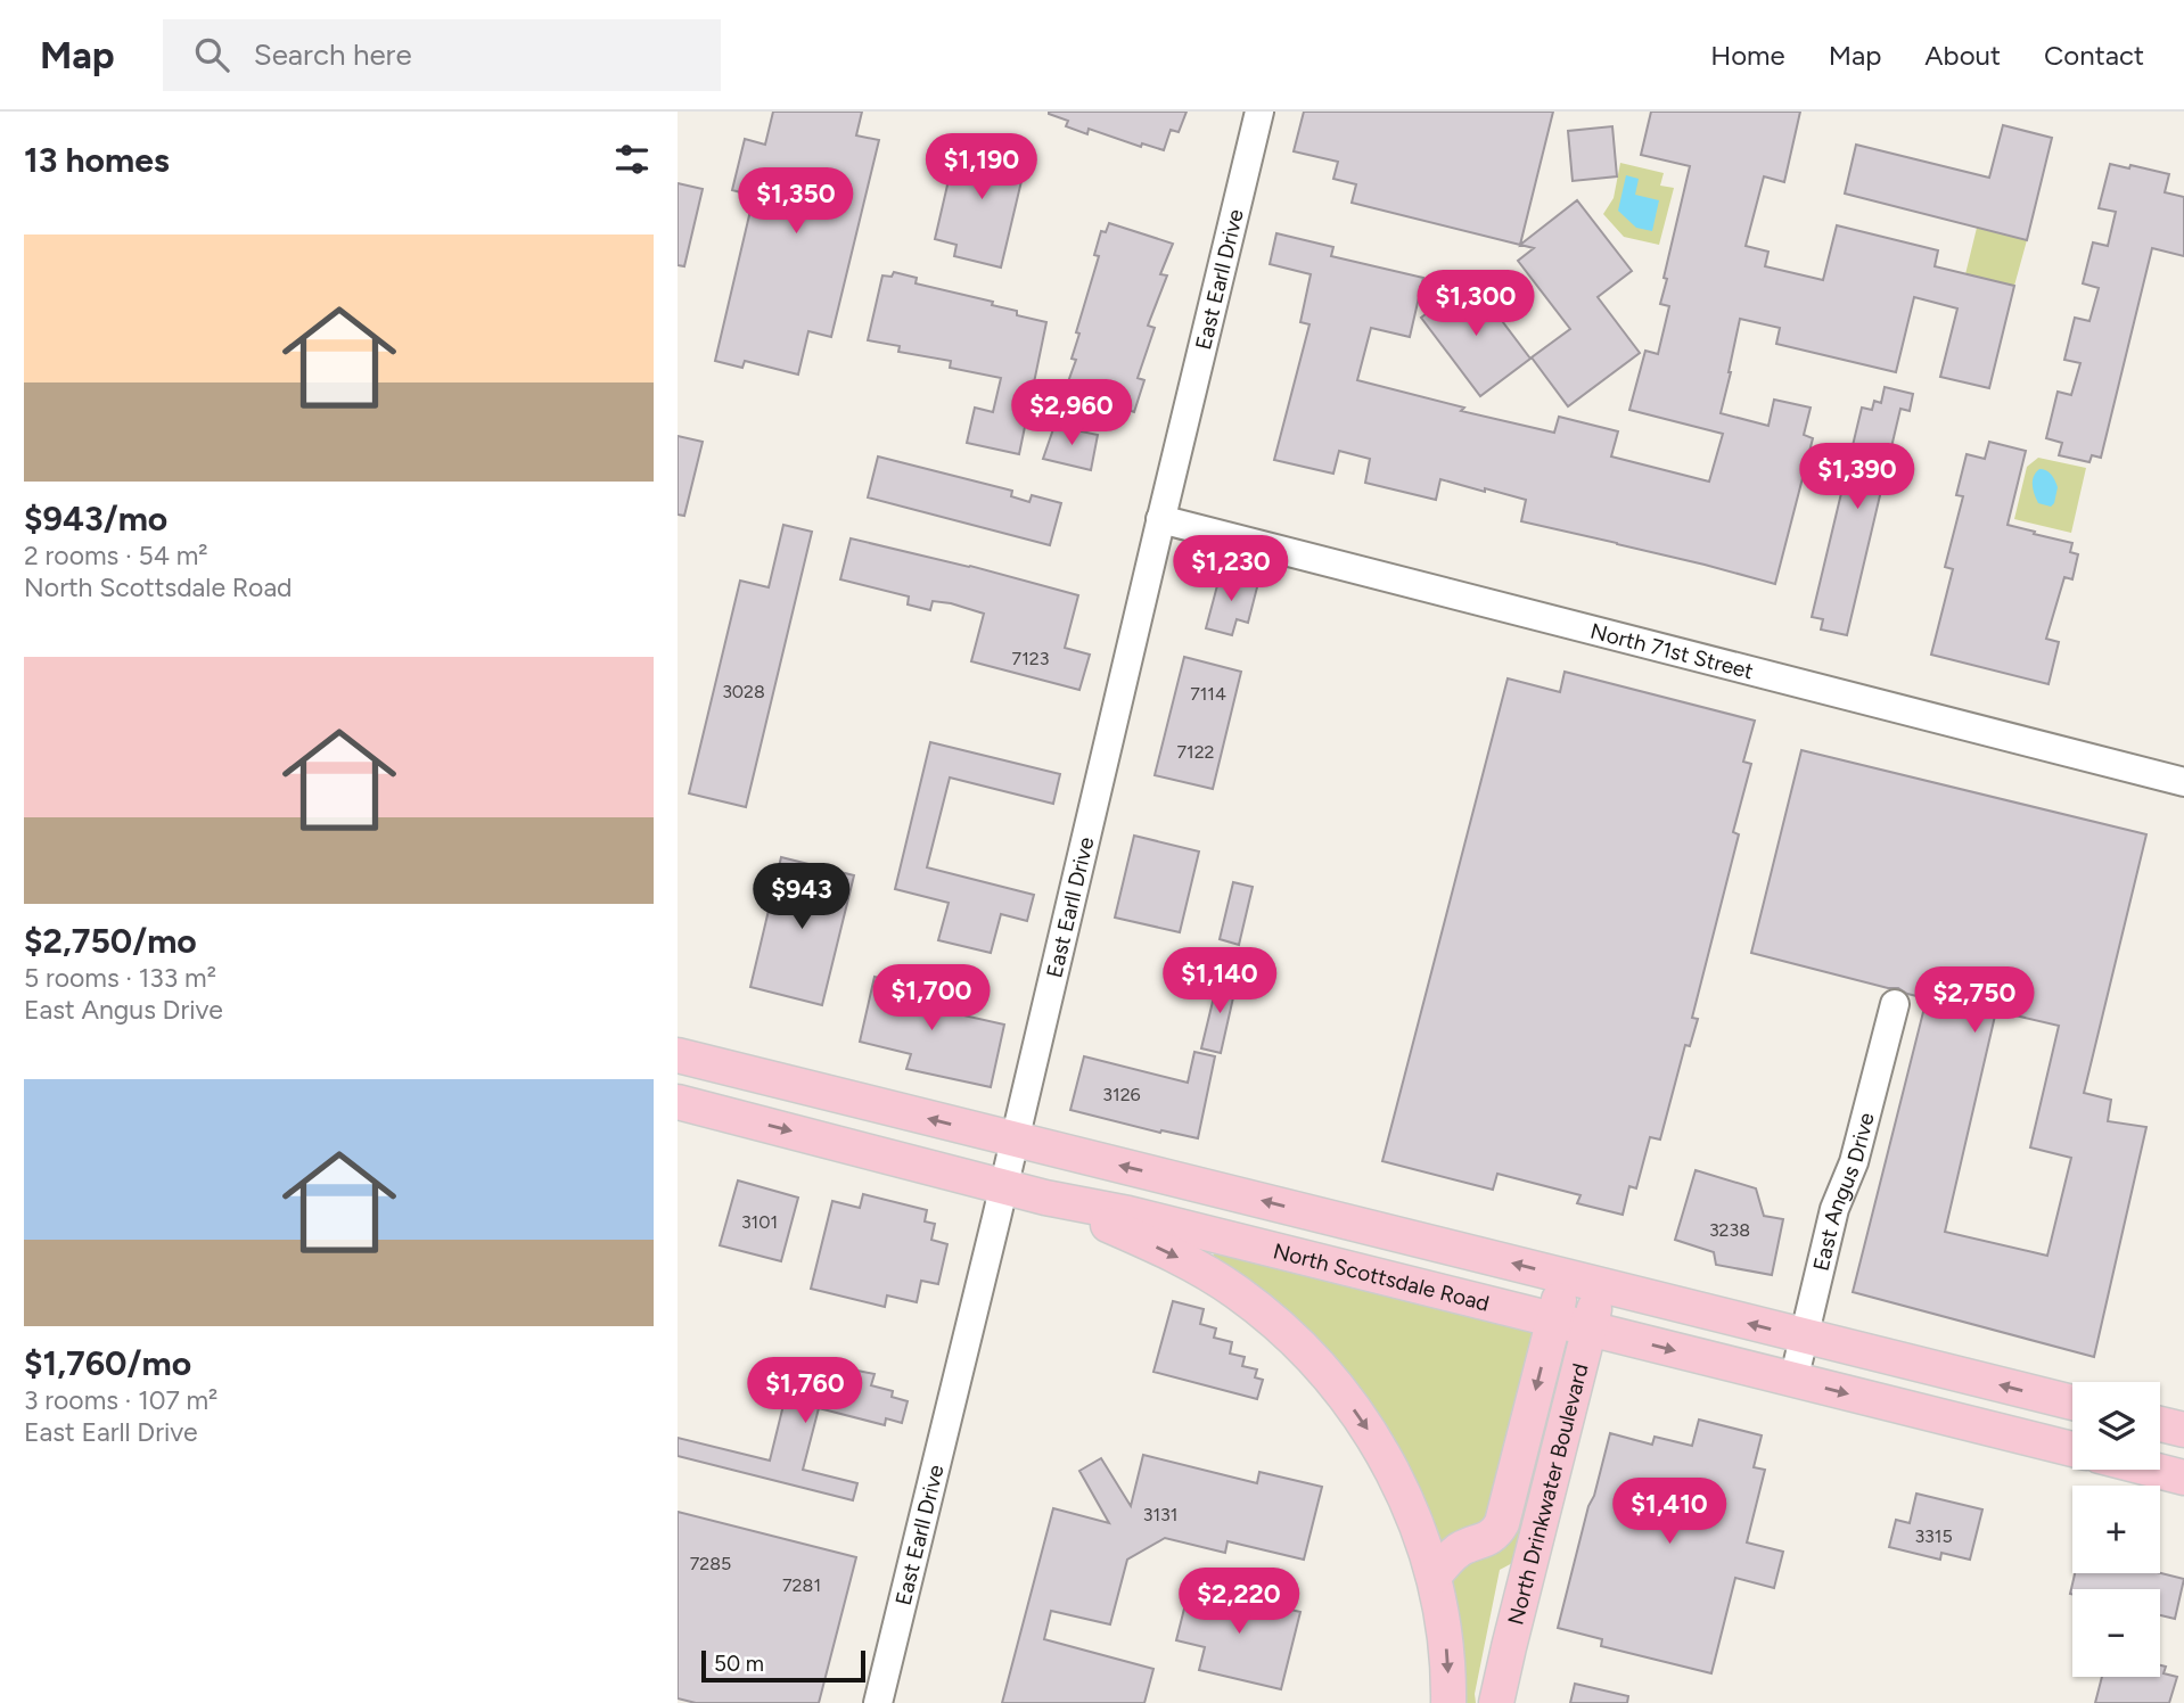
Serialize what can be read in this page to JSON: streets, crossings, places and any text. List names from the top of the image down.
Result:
{
  "streets": {
    "main road": ["North Scottsdale Road", "North Drinkwater Boulevard"],
    "street": ["East Earll Drive", "North 71st Street", "East Angus Drive"]
  },
  "crossings": [
    ["East Earll Drive", "North 71st Street"],
    ["East Earll Drive", "North Scottsdale Road"],
    ["East Angus Drive", "North Scottsdale Road"],
    ["North Scottsdale Road", "North Drinkwater Boulevard"]
  ],
  "house_numbers": [
    "7123",
    "3028",
    "7114",
    "7122",
    "3126",
    "3101",
    "3238",
    "3131",
    "3315",
    "7285",
    "7281"
  ],
  "scale_bar": "50 m",
  "page": {
    "header": "Map",
    "search": "Search here",
    "nav": [
      "Home",
      "Map",
      "About",
      "Contact"
    ],
    "heading": "13 homes",
    "price": [
      "$1,190",
      "$1,350",
      "$1,300",
      "$2,960",
      "$1,390",
      "$1,230",
      "$943",
      "$1,140",
      "$1,700",
      "$2,750",
      "$1,760",
      "$1,410",
      "$2,220"
    ],
    "list": [
      {
        "name": "$943/mo",
        "note": "2 rooms · 54 m² · North Scottsdale Road"
      },
      {
        "name": "$2,750/mo",
        "note": "5 rooms · 133 m² · East Angus Drive"
      },
      {
        "name": "$1,760/mo",
        "note": "3 rooms · 107 m² · East Earll Drive"
      }
    ],
    "map_buttons": ["+", "−"],
    "scale": "50 m"
  }
}
